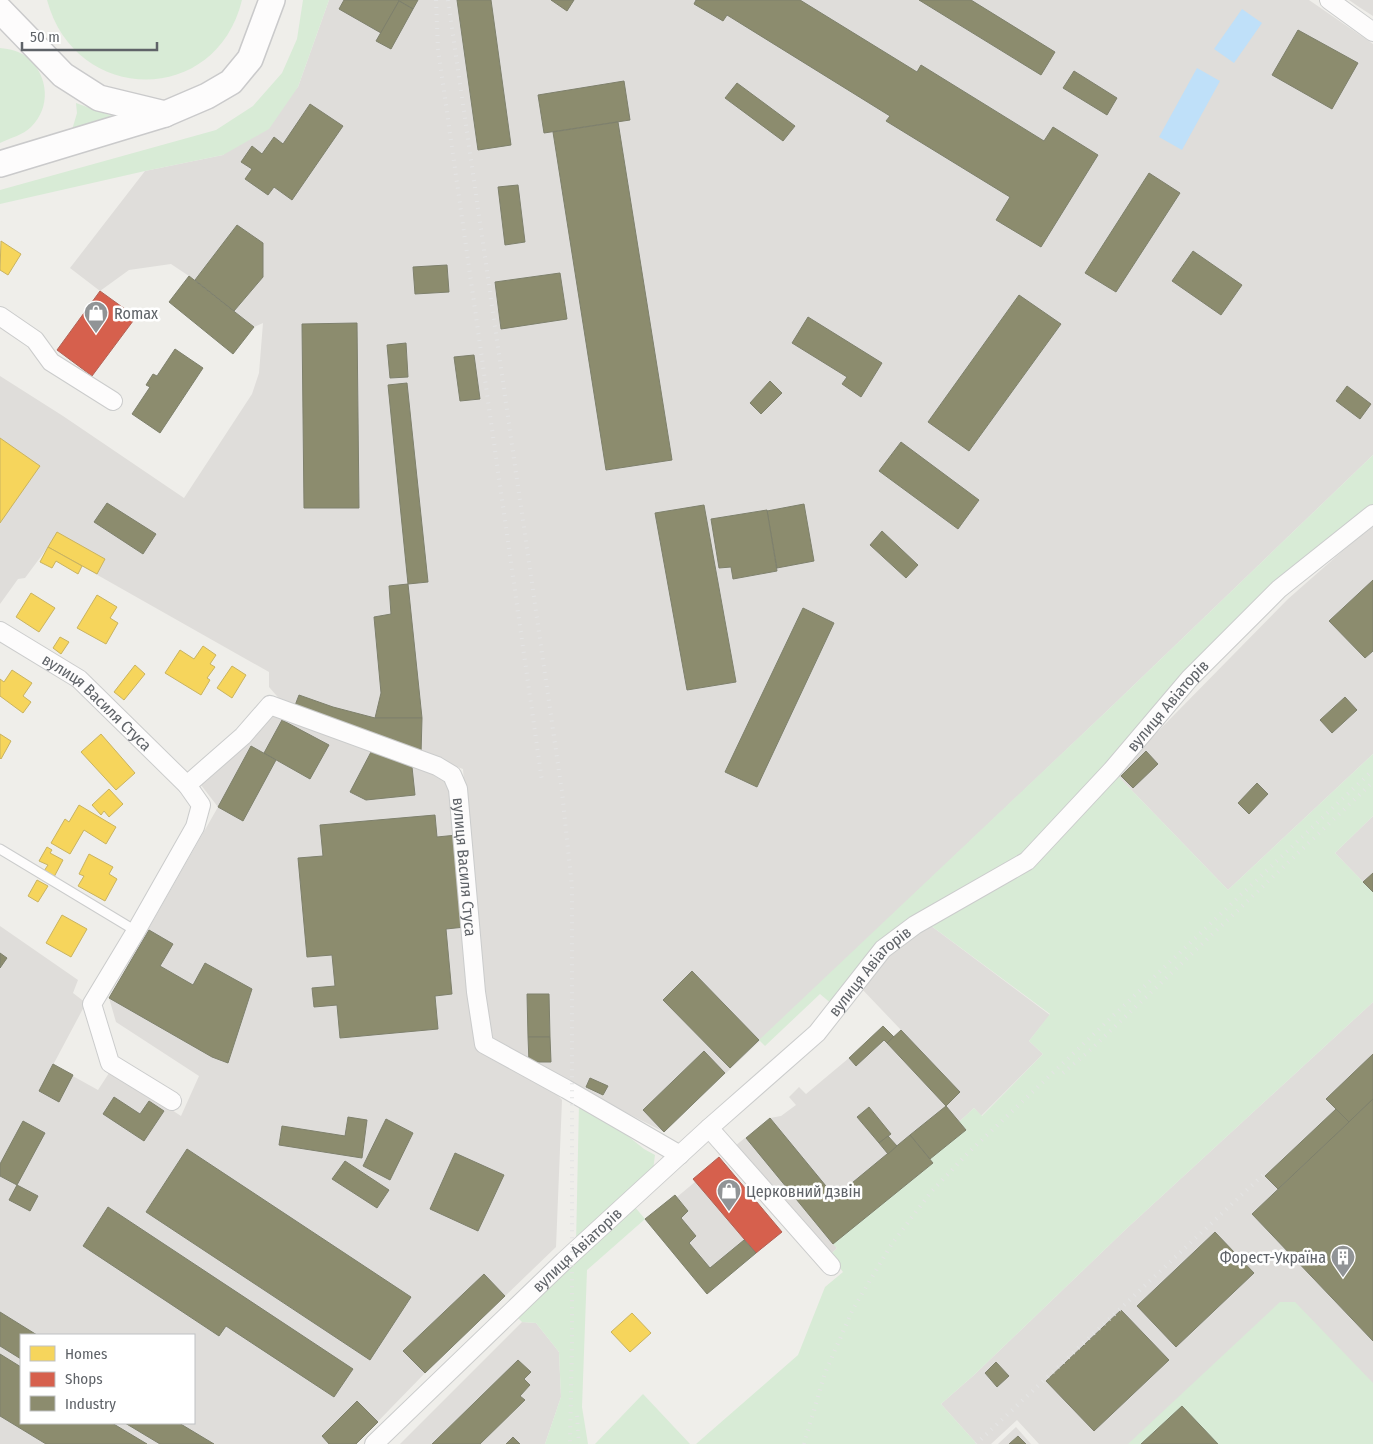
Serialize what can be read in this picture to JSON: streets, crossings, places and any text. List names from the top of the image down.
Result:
{
  "streets": {
    "street": ["вулиця Василя Стуса", "вулиця Авіаторів"]
  },
  "crossings": [
    ["вулиця Василя Стуса", "вулиця Авіаторів"]
  ],
  "places": {
    "shop": ["Romax", "Церковний дзвін"],
    "building": ["Форест-Україна"]
  },
  "legend": ["Homes", "Shops", "Industry"],
  "scale_bar": "50 m"
}
